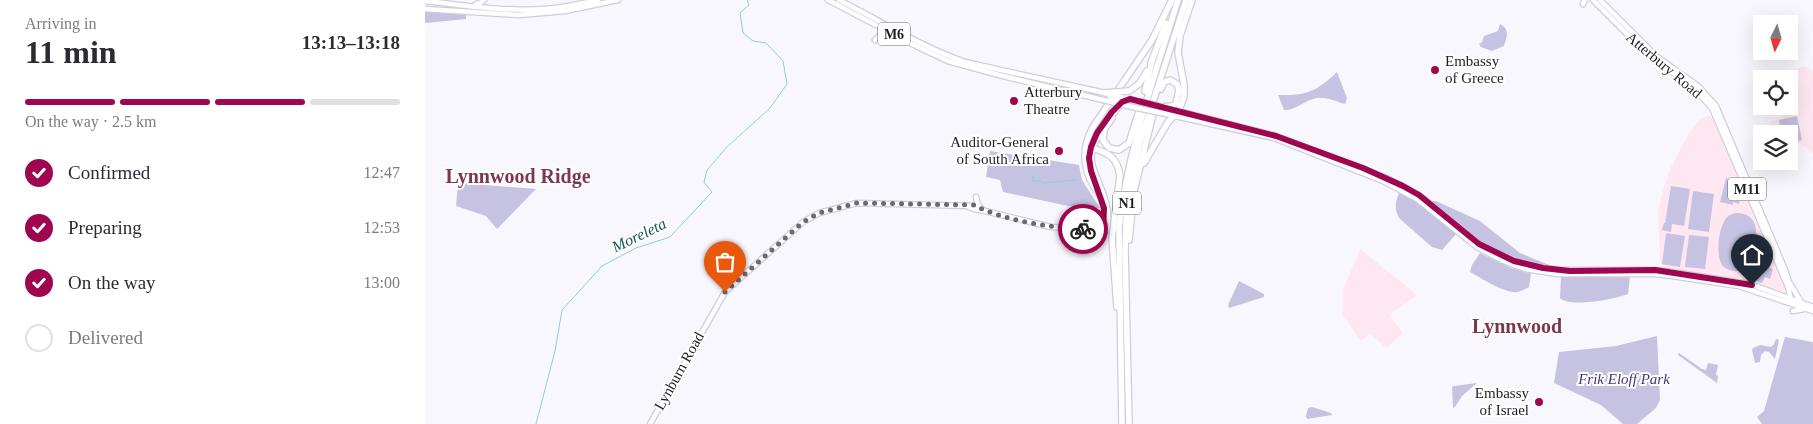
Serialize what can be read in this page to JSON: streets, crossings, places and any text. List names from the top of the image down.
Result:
{
  "streets": {
    "highway": ["N1"],
    "main road": [
      "M6",
      "Atterbury Road",
      "M11",
      "Lynburn Road"
    ]
  },
  "crossings": [
    ["M6", "Atterbury Road"]
  ],
  "districts": ["Lynnwood Ridge", "Lynnwood"],
  "water": ["Moreleta"],
  "parks": ["Frik Eloff Park"],
  "places": [
    "Embassy of Greece",
    "Atterbury Theatre",
    "Auditor-General of South Africa",
    "Embassy of Israel"
  ],
  "north": "bottom",
  "page": {
    "heading": ["11 min", "Arriving in", "13:13–13:18"],
    "bar": "On the way · 2.5 km",
    "list": [
      ["Confirmed", "12:47"],
      ["Preparing", "12:53"],
      ["On the way", "13:00"],
      "Delivered"
    ]
  }
}
